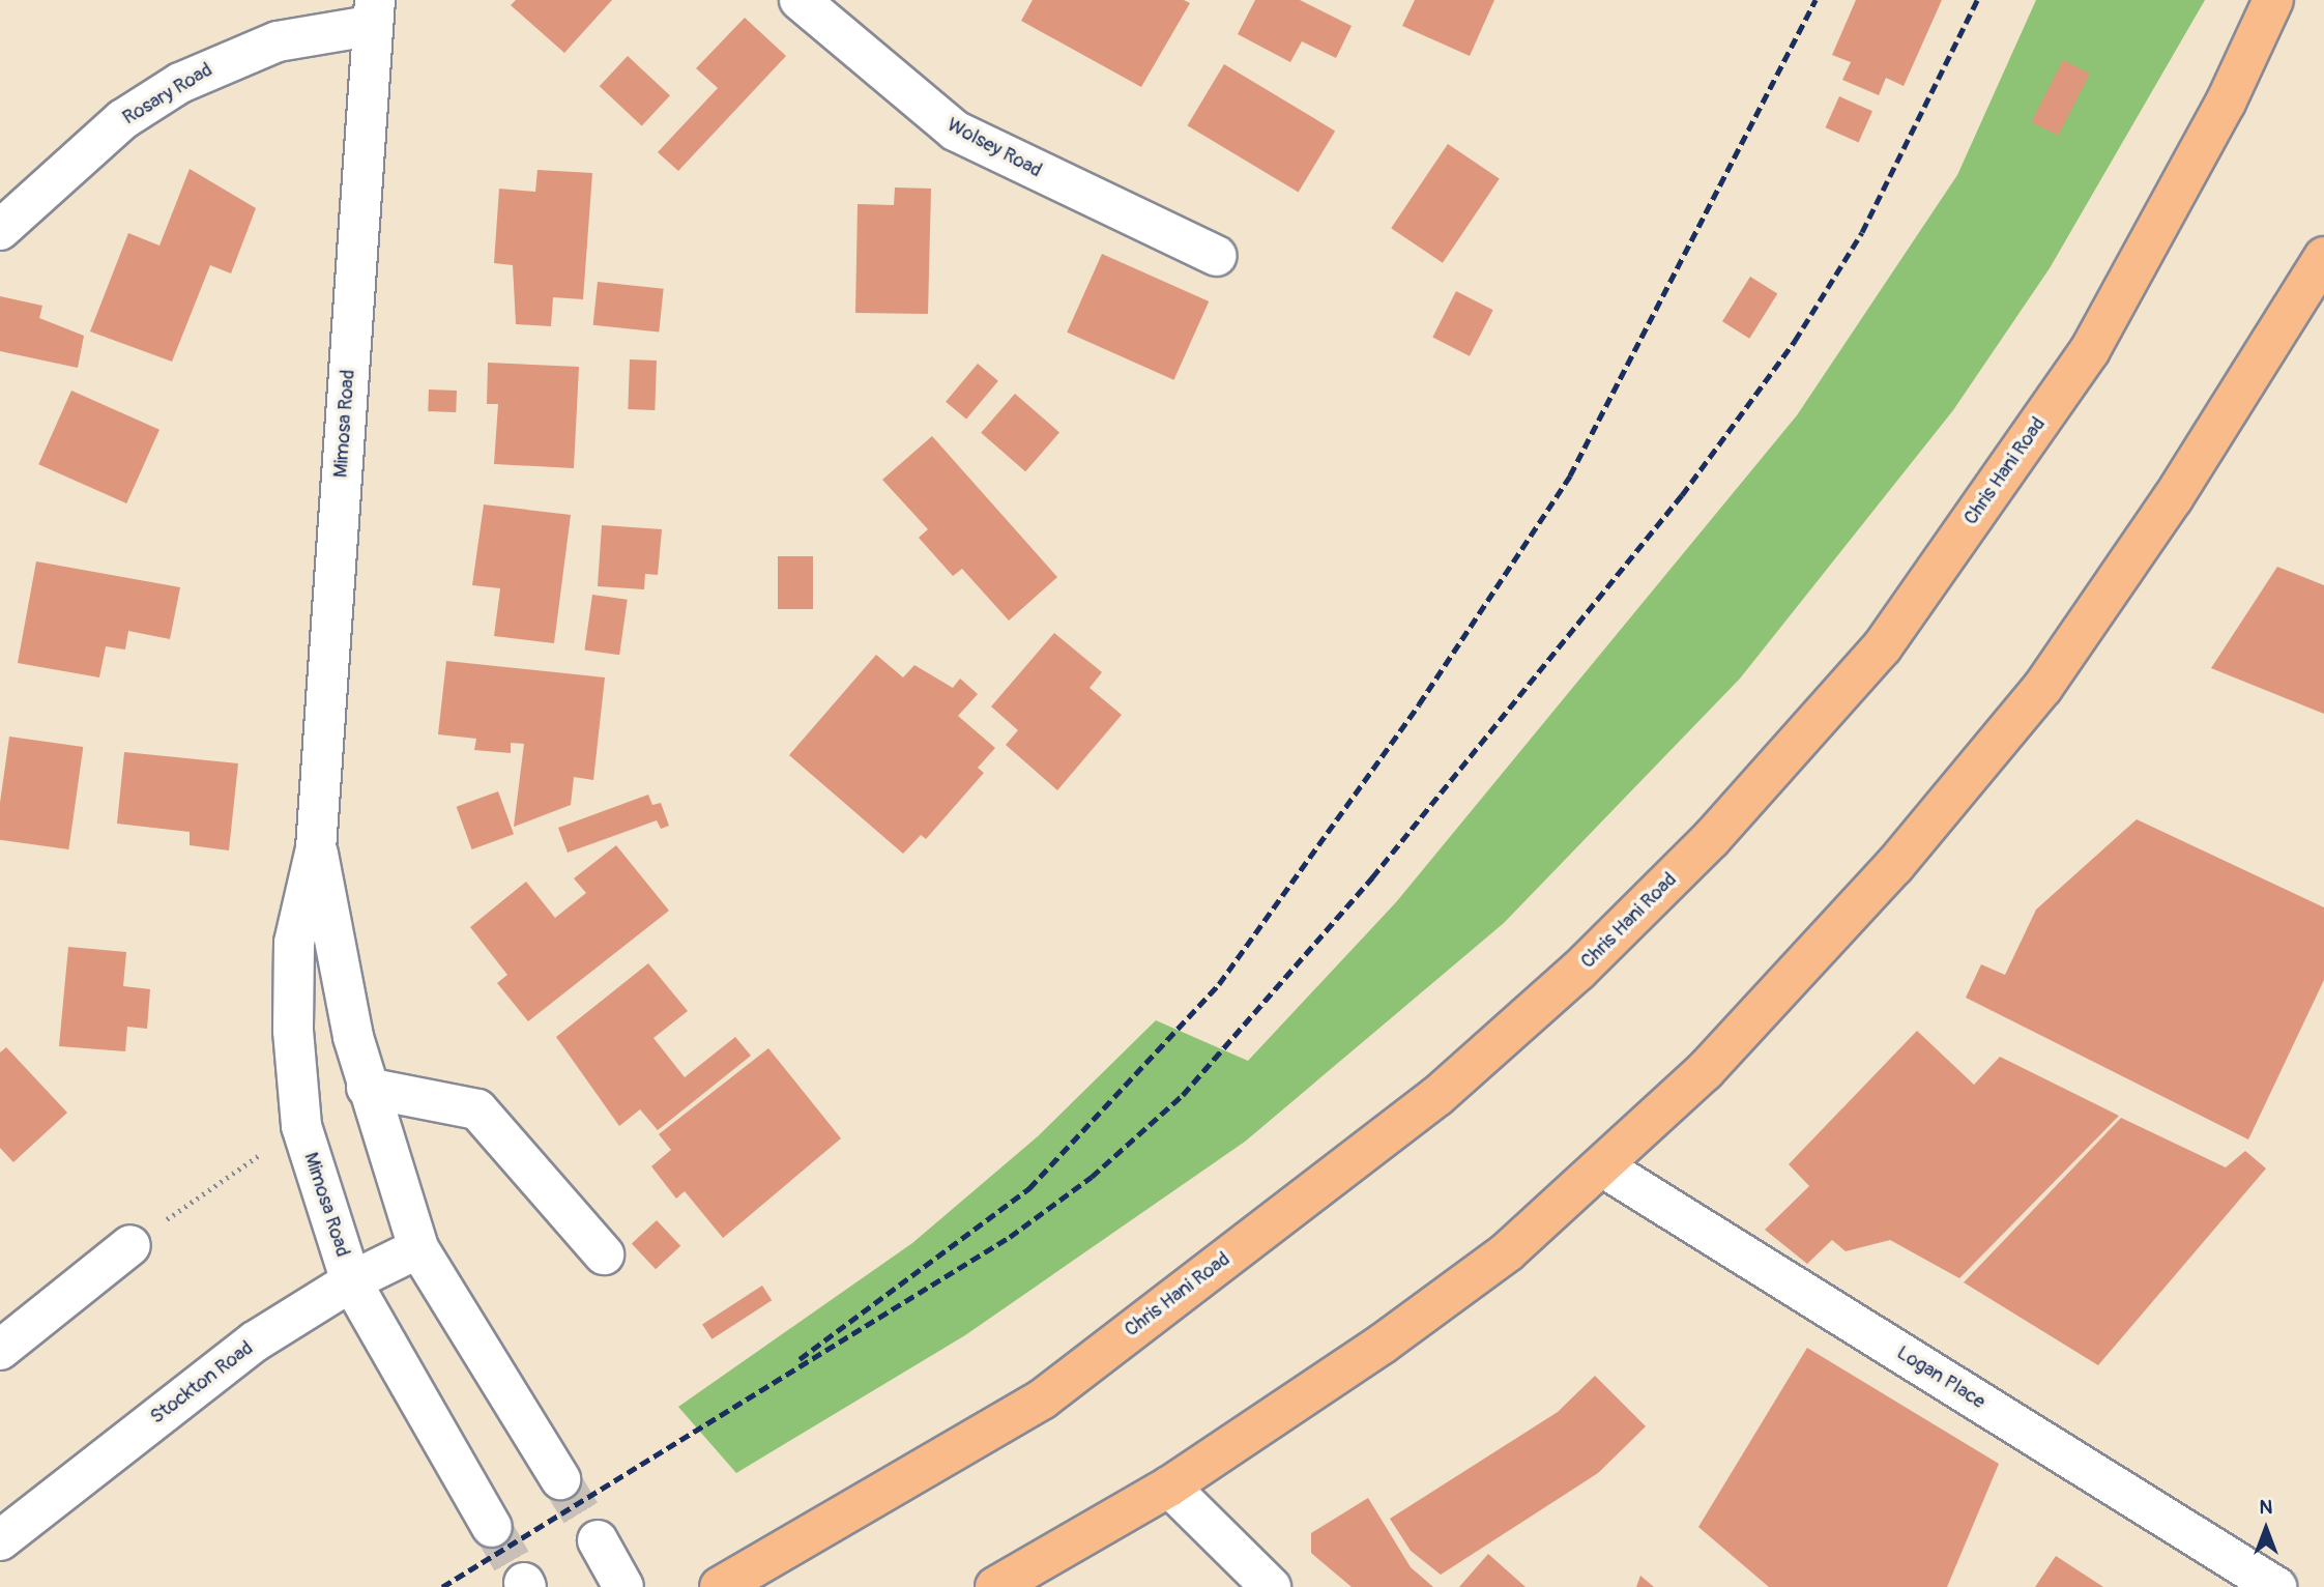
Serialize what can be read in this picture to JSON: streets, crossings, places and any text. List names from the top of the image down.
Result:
{
  "streets": {
    "main road": ["Chris Hani Road"],
    "street": [
      "Rosary Road",
      "Wolsey Road",
      "Mimosa Road",
      "Logan Place",
      "Stockton Road"
    ]
  },
  "crossings": [
    ["Rosary Road", "Mimosa Road"],
    ["Mimosa Road", "Stockton Road"]
  ],
  "north": "top"
}
